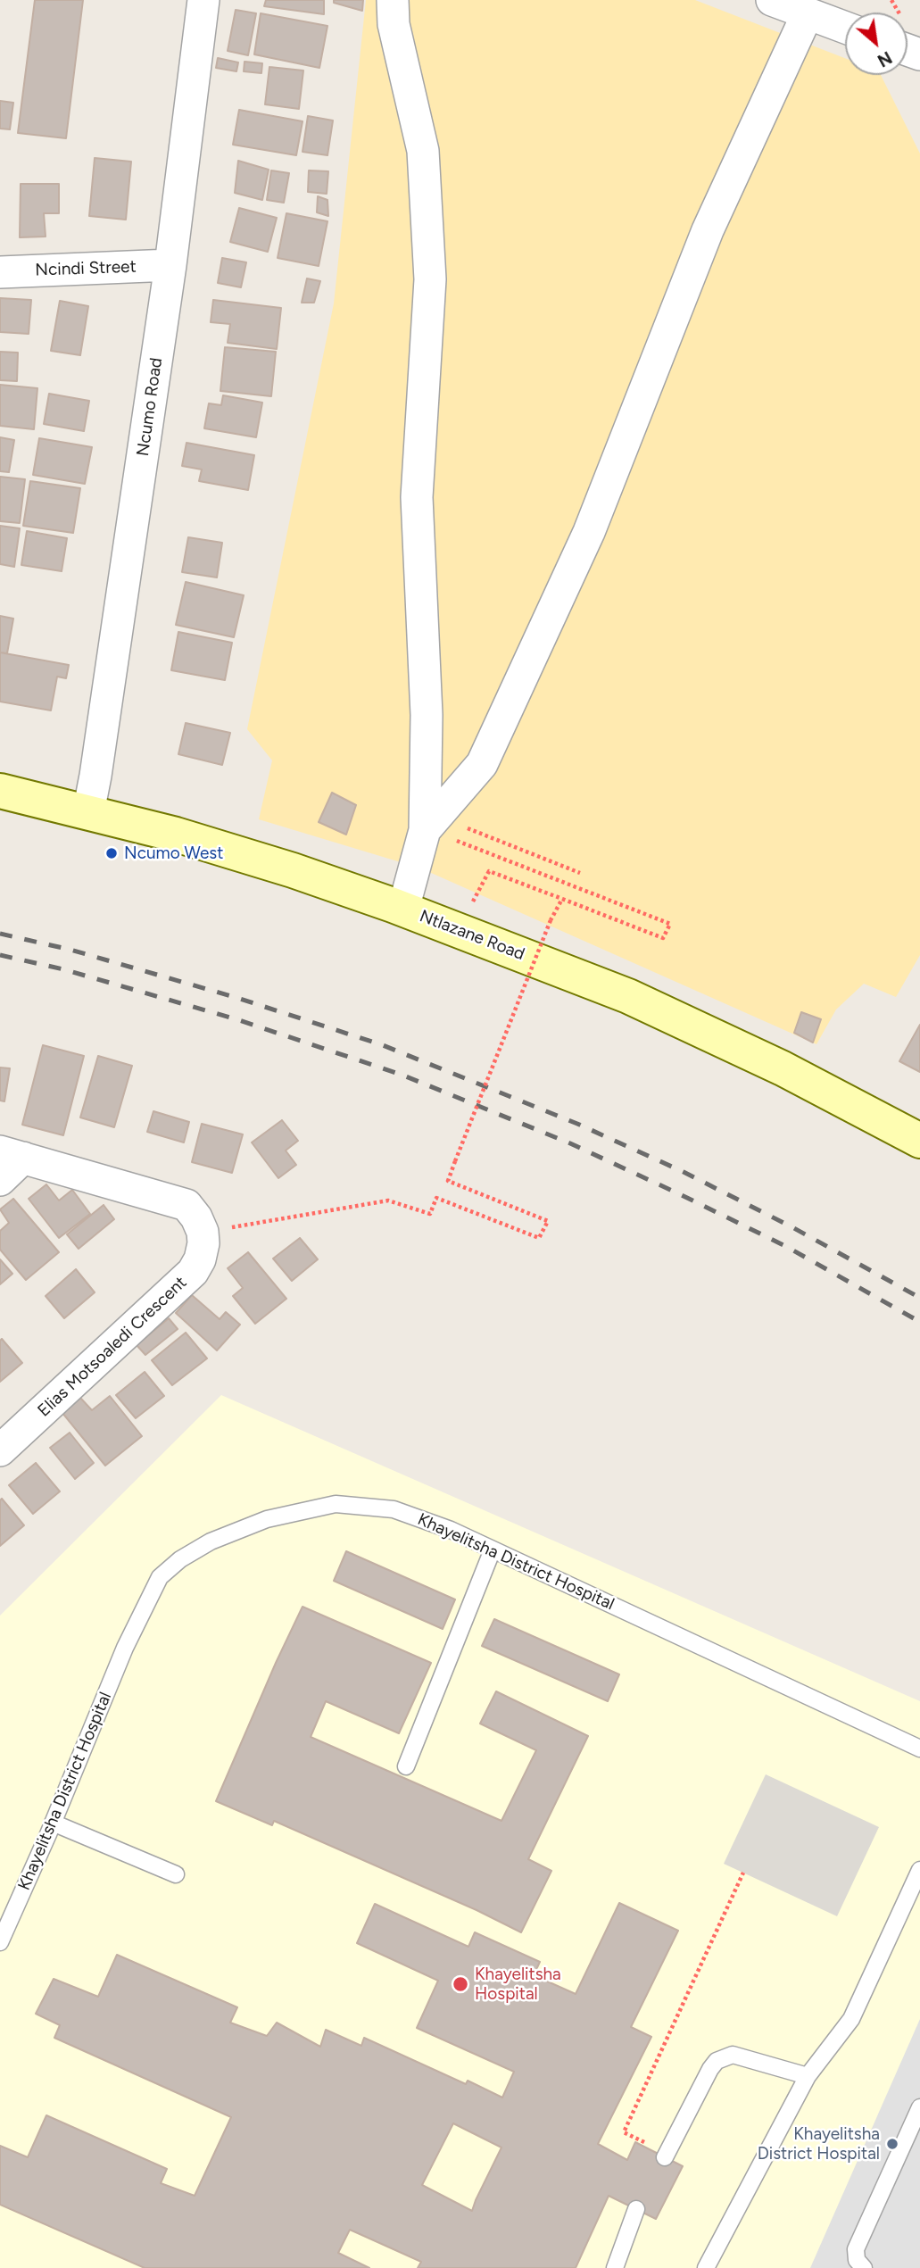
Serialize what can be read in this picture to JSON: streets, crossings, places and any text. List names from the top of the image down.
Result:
{
  "streets": {
    "street": [
      "Ncindi Street",
      "Ncumo Road",
      "Ntlazane Road",
      "Elias Motsoaledi Crescent"
    ],
    "lane": ["Khayelitsha District Hospital"]
  },
  "crossings": [
    ["Ncindi Street", "Ncumo Road"],
    ["Ncumo Road", "Ntlazane Road"]
  ],
  "places": ["Ncumo West", "Khayelitsha Hospital", "Khayelitsha District Hospital"],
  "north": "bottom right"
}
